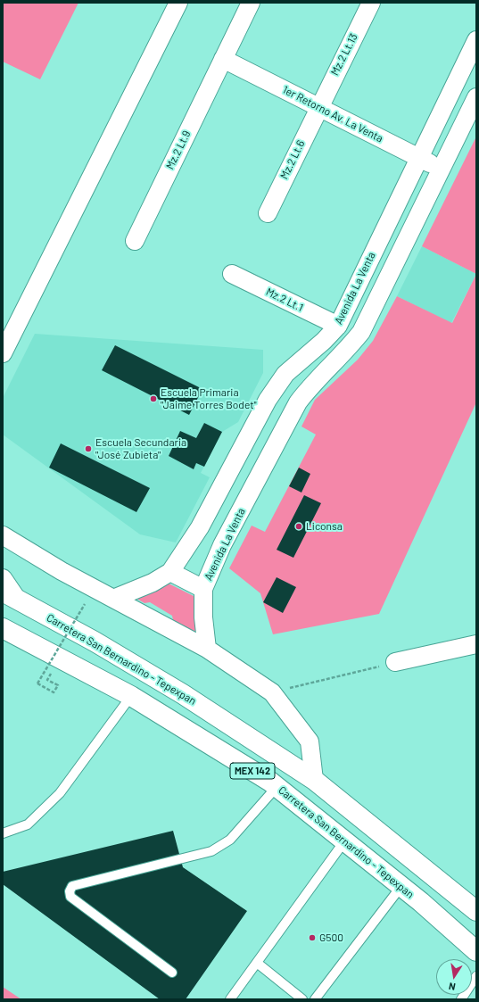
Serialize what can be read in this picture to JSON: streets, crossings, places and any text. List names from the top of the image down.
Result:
{
  "streets": {
    "highway": ["Carretera San Bernardino - Tepexpan", "MEX 142"],
    "street": [
      "Mz.2 Lt.13",
      "1er Retorno Av. La Venta",
      "Mz.2 Lt.9",
      "Mz.2 Lt.6",
      "Avenida La Venta",
      "Mz.2 Lt.1"
    ]
  },
  "crossings": [
    ["Mz.2 Lt.13", "1er Retorno Av. La Venta"],
    ["Mz.2 Lt.13", "Mz.2 Lt.6"],
    ["1er Retorno Av. La Venta", "Mz.2 Lt.9"],
    ["1er Retorno Av. La Venta", "Mz.2 Lt.6"],
    ["1er Retorno Av. La Venta", "Avenida La Venta"],
    ["Avenida La Venta", "Mz.2 Lt.1"]
  ],
  "places": [
    "Escuela Primaria \"Jaime Torres Bodet\"",
    "Escuela Secundaria \"José Zubieta\"",
    "Liconsa",
    "G500"
  ],
  "north": "bottom"
}
